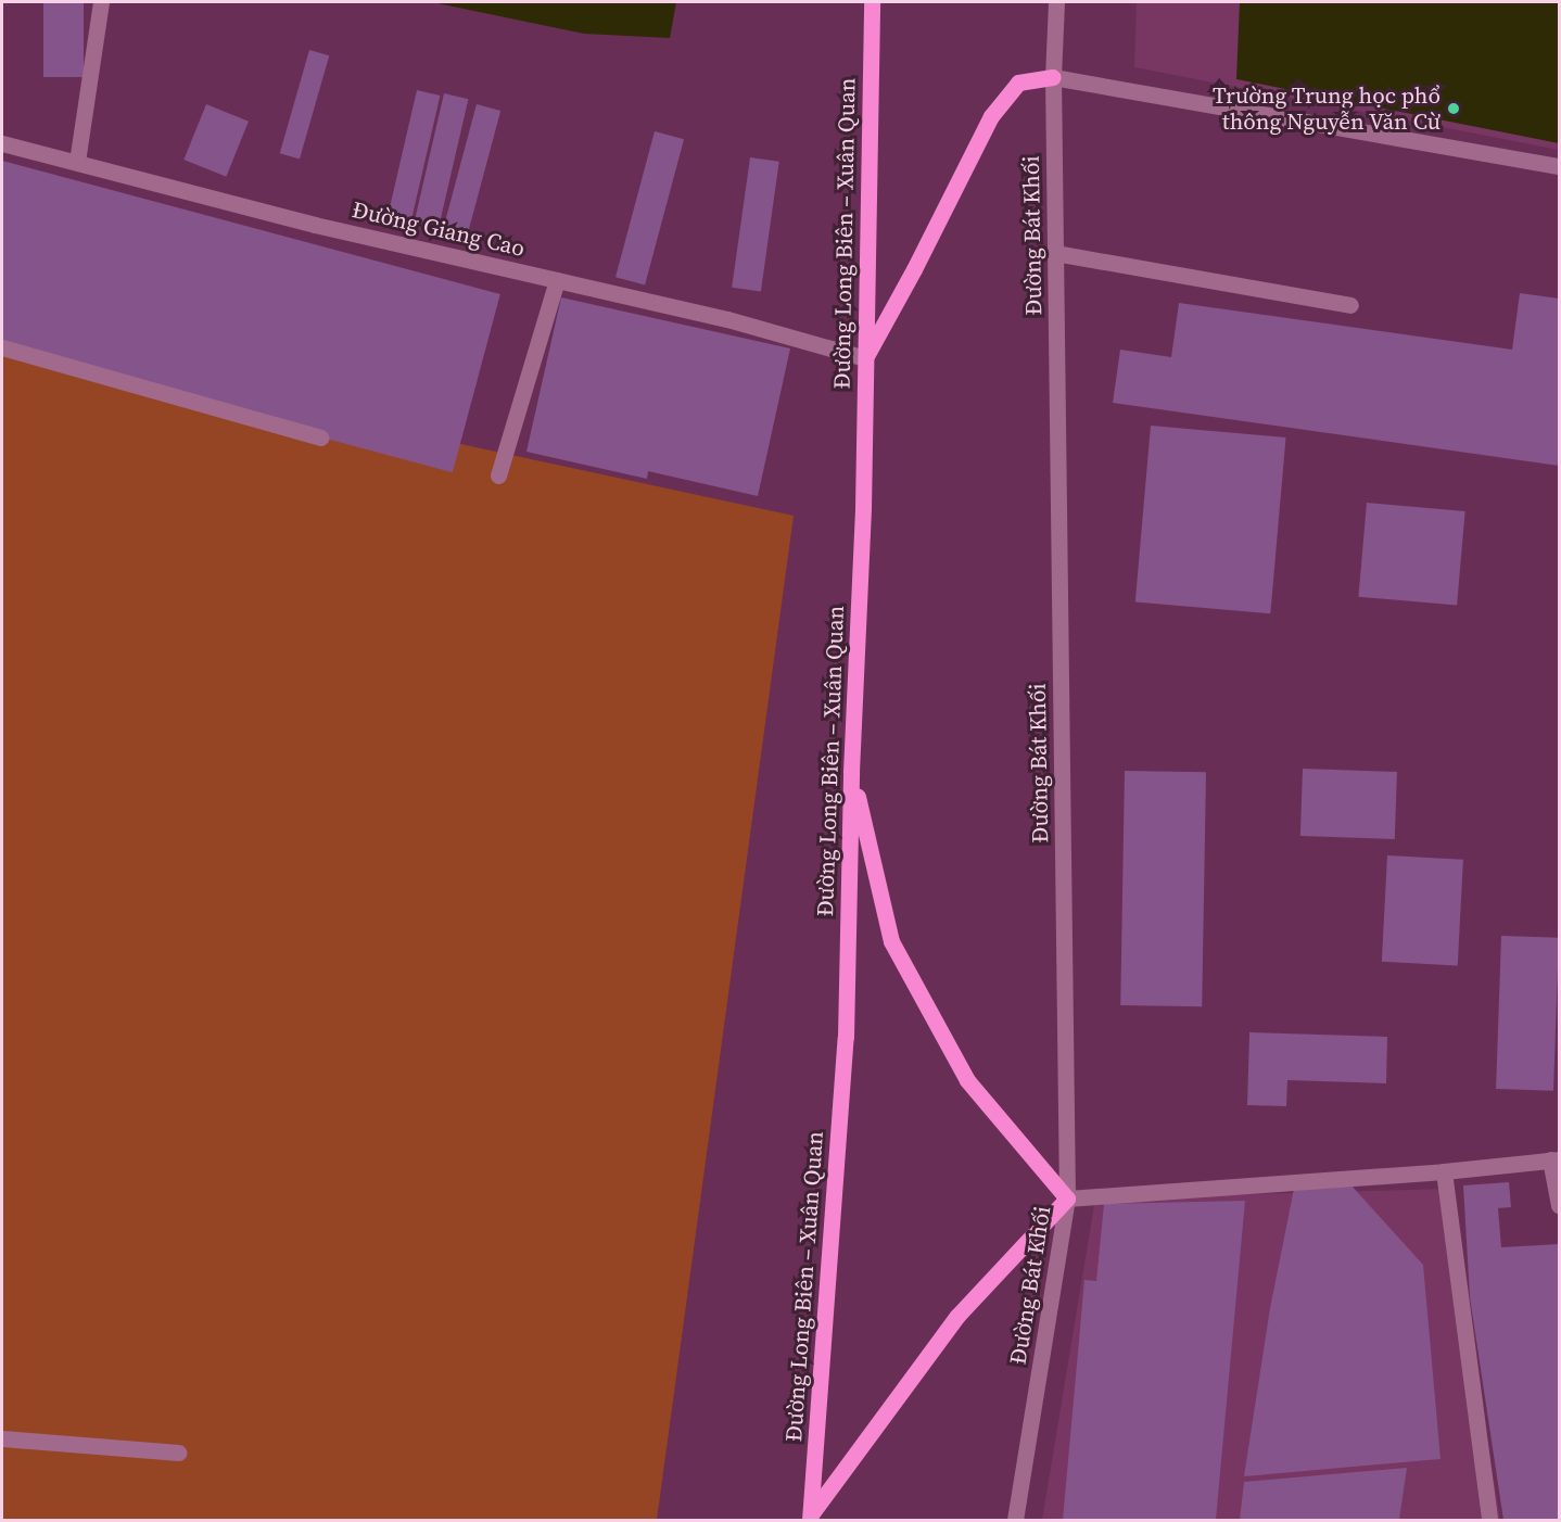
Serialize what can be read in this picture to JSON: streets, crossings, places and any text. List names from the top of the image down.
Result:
{
  "streets": {
    "main road": ["Đường Long Biên – Xuân Quan"],
    "street": ["Đường Giang Cao", "Đường Bát Khối"]
  },
  "crossings": [
    ["Đường Giang Cao", "Đường Long Biên – Xuân Quan"]
  ],
  "places": ["Trường Trung học phổ thông Nguyễn Văn Cừ"]
}
